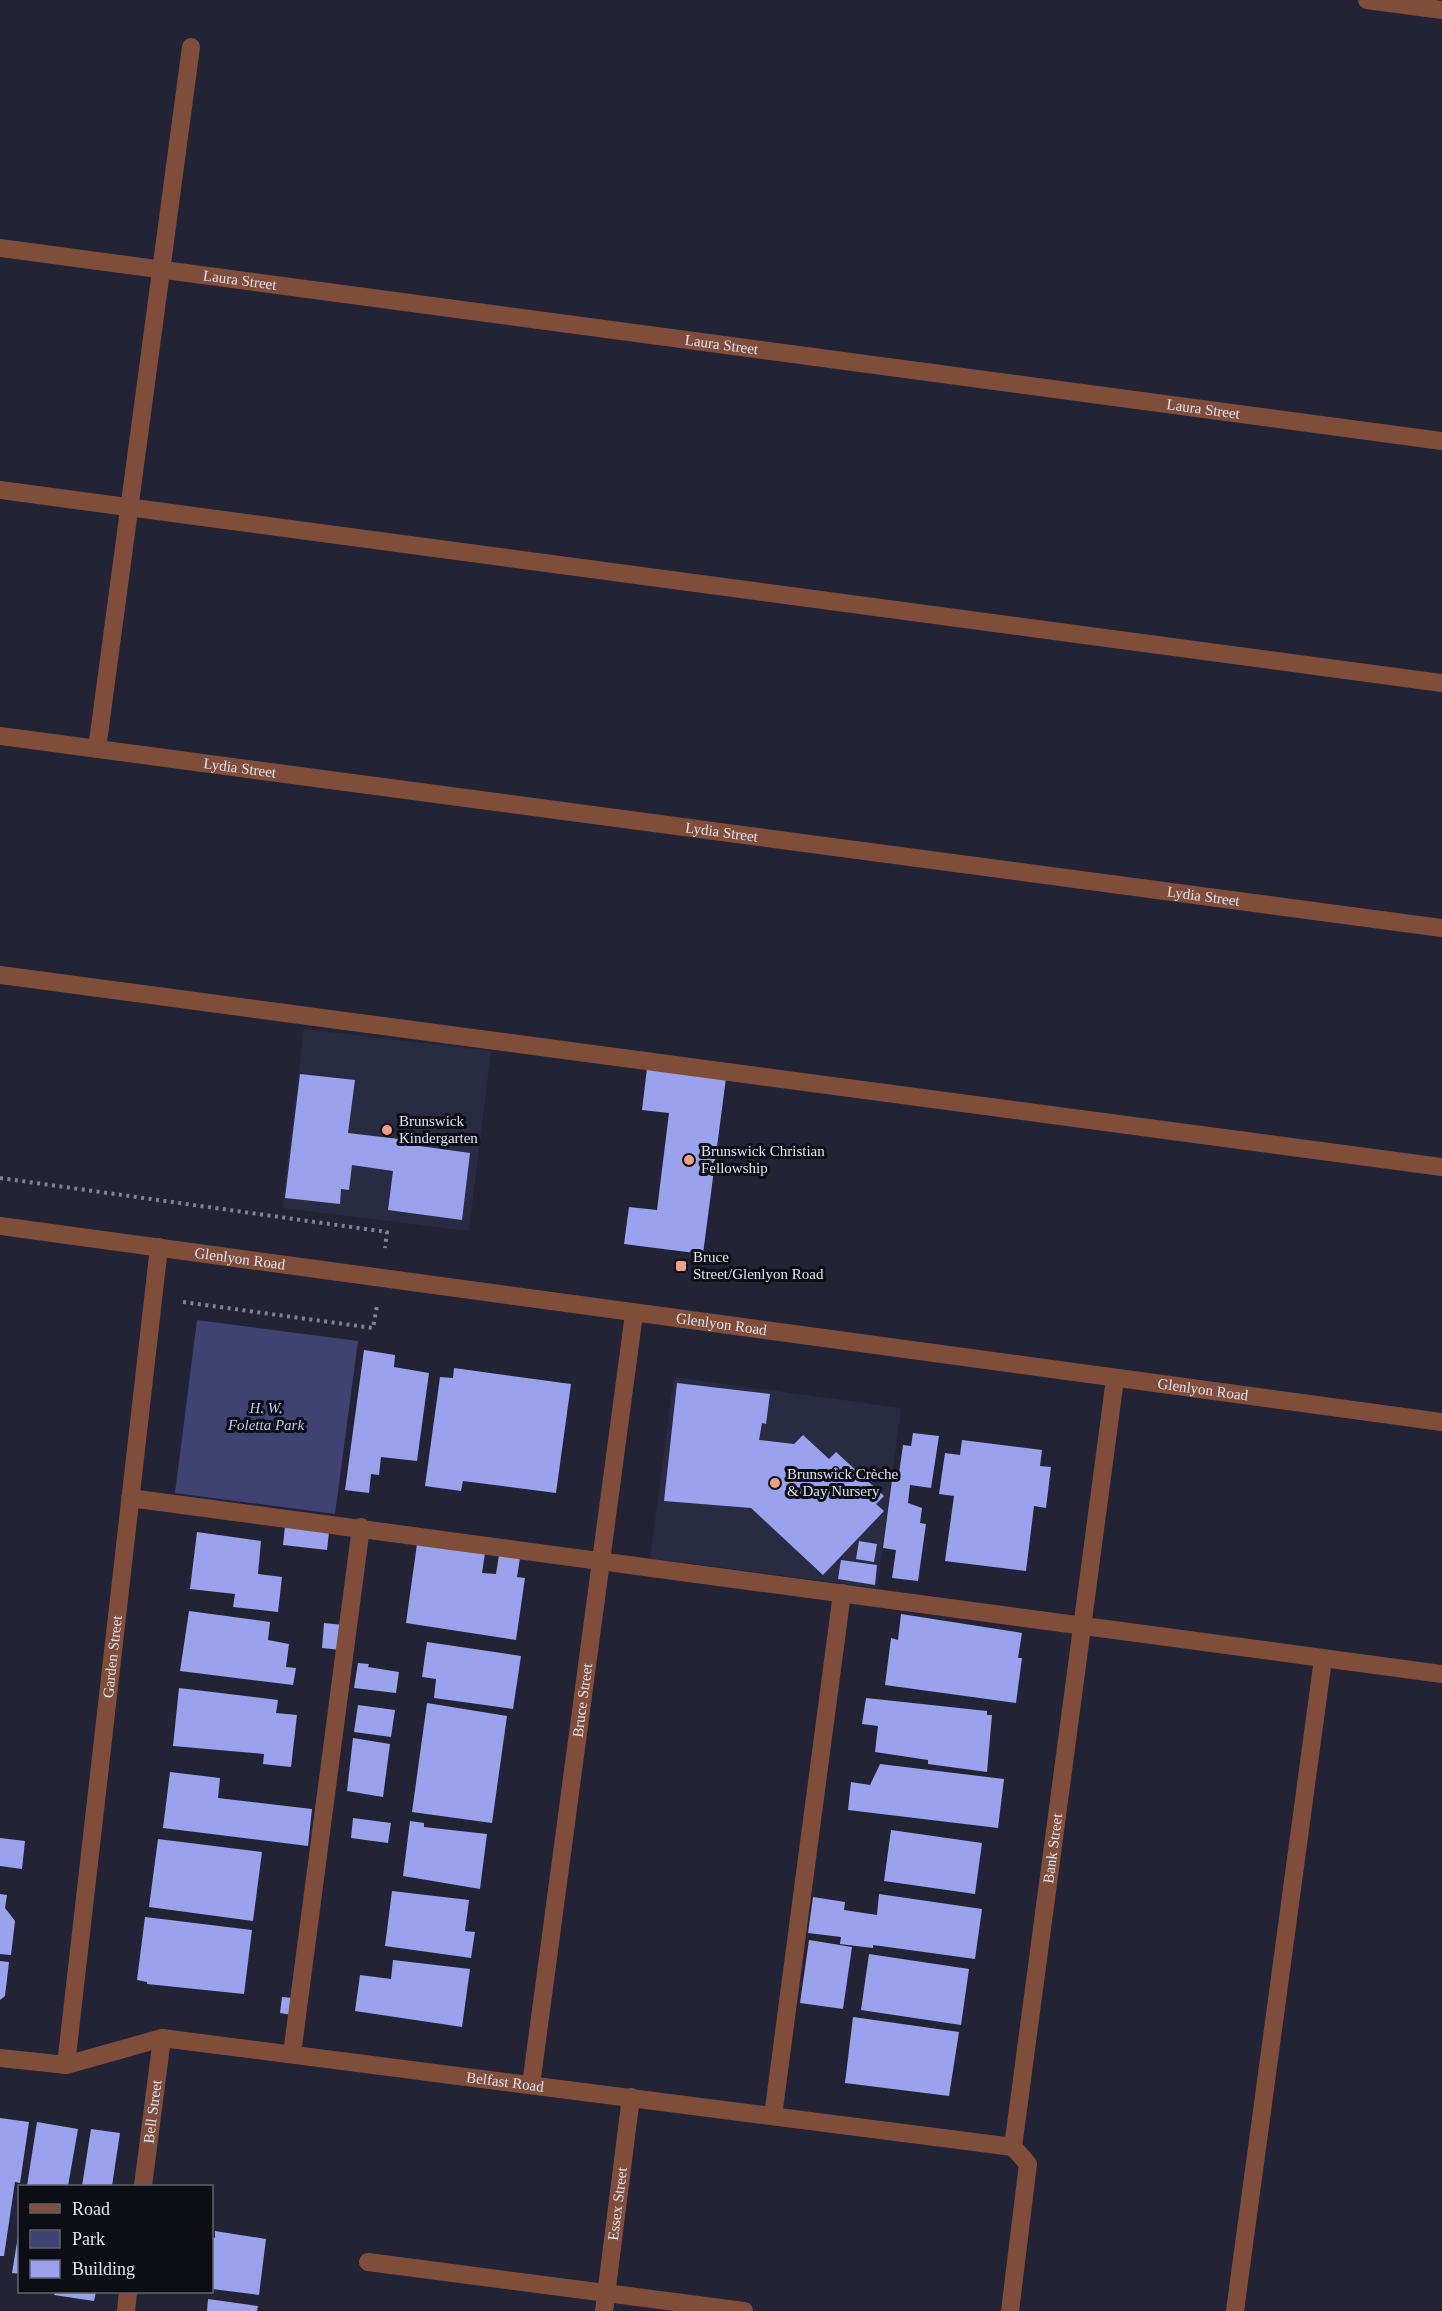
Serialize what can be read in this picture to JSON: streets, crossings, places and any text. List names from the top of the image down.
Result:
{
  "streets": {
    "street": [
      "Laura Street",
      "Lydia Street",
      "Glenlyon Road",
      "Garden Street",
      "Bruce Street",
      "Bank Street",
      "Belfast Road",
      "Bell Street",
      "Essex Street"
    ]
  },
  "crossings": [
    ["Glenlyon Road", "Garden Street"],
    ["Glenlyon Road", "Bruce Street"],
    ["Glenlyon Road", "Bank Street"],
    ["Garden Street", "Belfast Road"],
    ["Bruce Street", "Belfast Road"],
    ["Bank Street", "Belfast Road"],
    ["Belfast Road", "Bell Street"],
    ["Belfast Road", "Essex Street"]
  ],
  "parks": ["H. W. Foletta Park"],
  "places": {
    "other": ["Brunswick Kindergarten", "Brunswick Christian Fellowship", "Brunswick Crèche & Day Nursery"],
    "transit": ["Bruce Street/Glenlyon Road"]
  },
  "legend": ["Road", "Park", "Building"]
}
